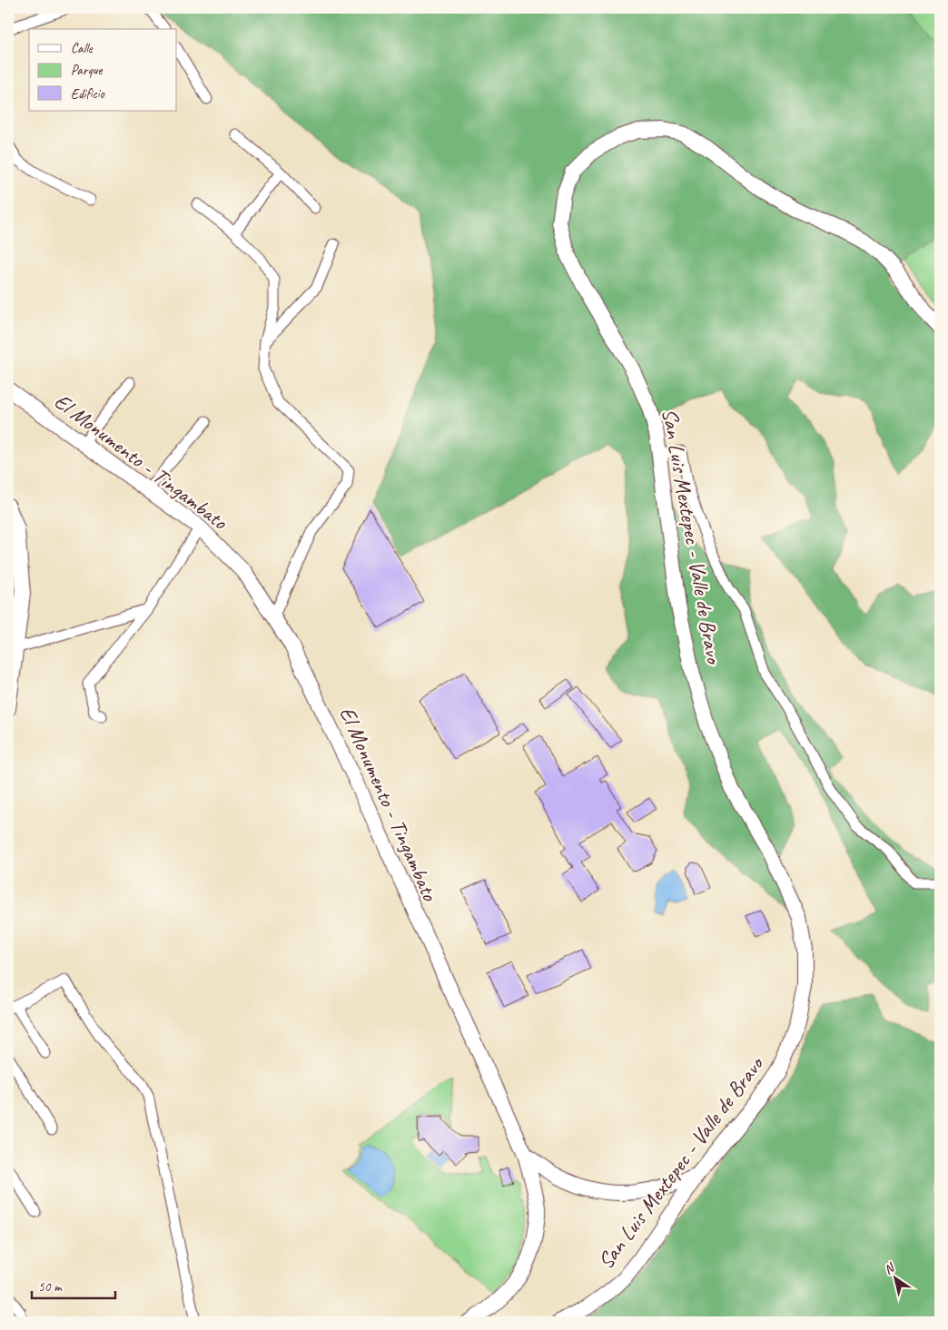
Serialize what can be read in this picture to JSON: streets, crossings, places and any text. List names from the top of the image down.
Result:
{
  "streets": {
    "main road": ["El Monumento - Tingambato", "San Luis Mextepec - Valle de Bravo"]
  },
  "legend": ["Calle", "Parque", "Edificio"],
  "scale_bar": "50 m",
  "north": "top left"
}
